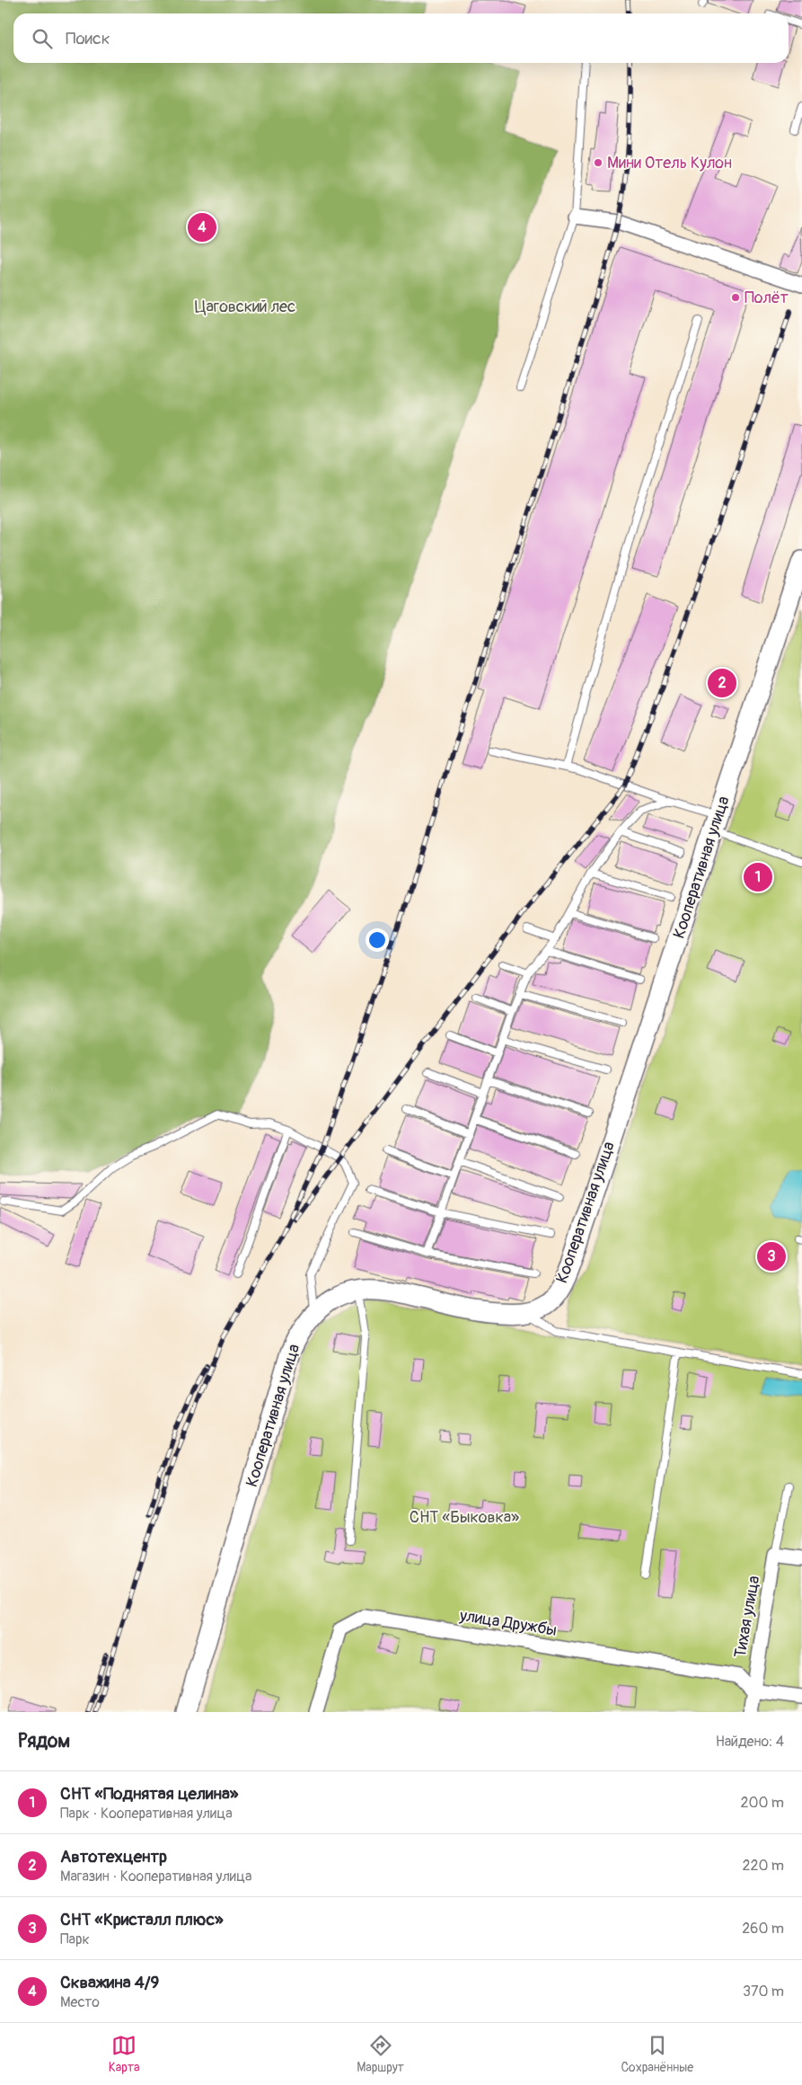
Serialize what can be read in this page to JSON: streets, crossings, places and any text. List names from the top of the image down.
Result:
{
  "streets": {
    "main road": ["Кооперативная улица"],
    "street": ["Тихая улица", "улица Дружбы"]
  },
  "crossings": [
    ["Тихая улица", "улица Дружбы"]
  ],
  "parks": ["Цаговский лес", "СНТ «Быковка»"],
  "places": ["Мини Отель Кулон", "Полёт"],
  "page": {
    "search": "Поиск",
    "pins": [
      "4",
      "2",
      "1",
      "3"
    ],
    "heading": ["Рядом", "Найдено: 4"],
    "list": [
      {
        "mark": "1",
        "name": "СНТ «Поднятая целина»",
        "note": "Парк · Кооперативная улица",
        "value": "200 m"
      },
      {
        "mark": "2",
        "name": "Автотехцентр",
        "note": "Магазин · Кооперативная улица",
        "value": "220 m"
      },
      {
        "mark": "3",
        "name": "СНТ «Кристалл плюс»",
        "note": "Парк",
        "value": "260 m"
      },
      {
        "mark": "4",
        "name": "Скважина 4/9",
        "note": "Место",
        "value": "370 m"
      }
    ],
    "nav": ["Карта", "Маршрут", "Сохранённые"]
  }
}
